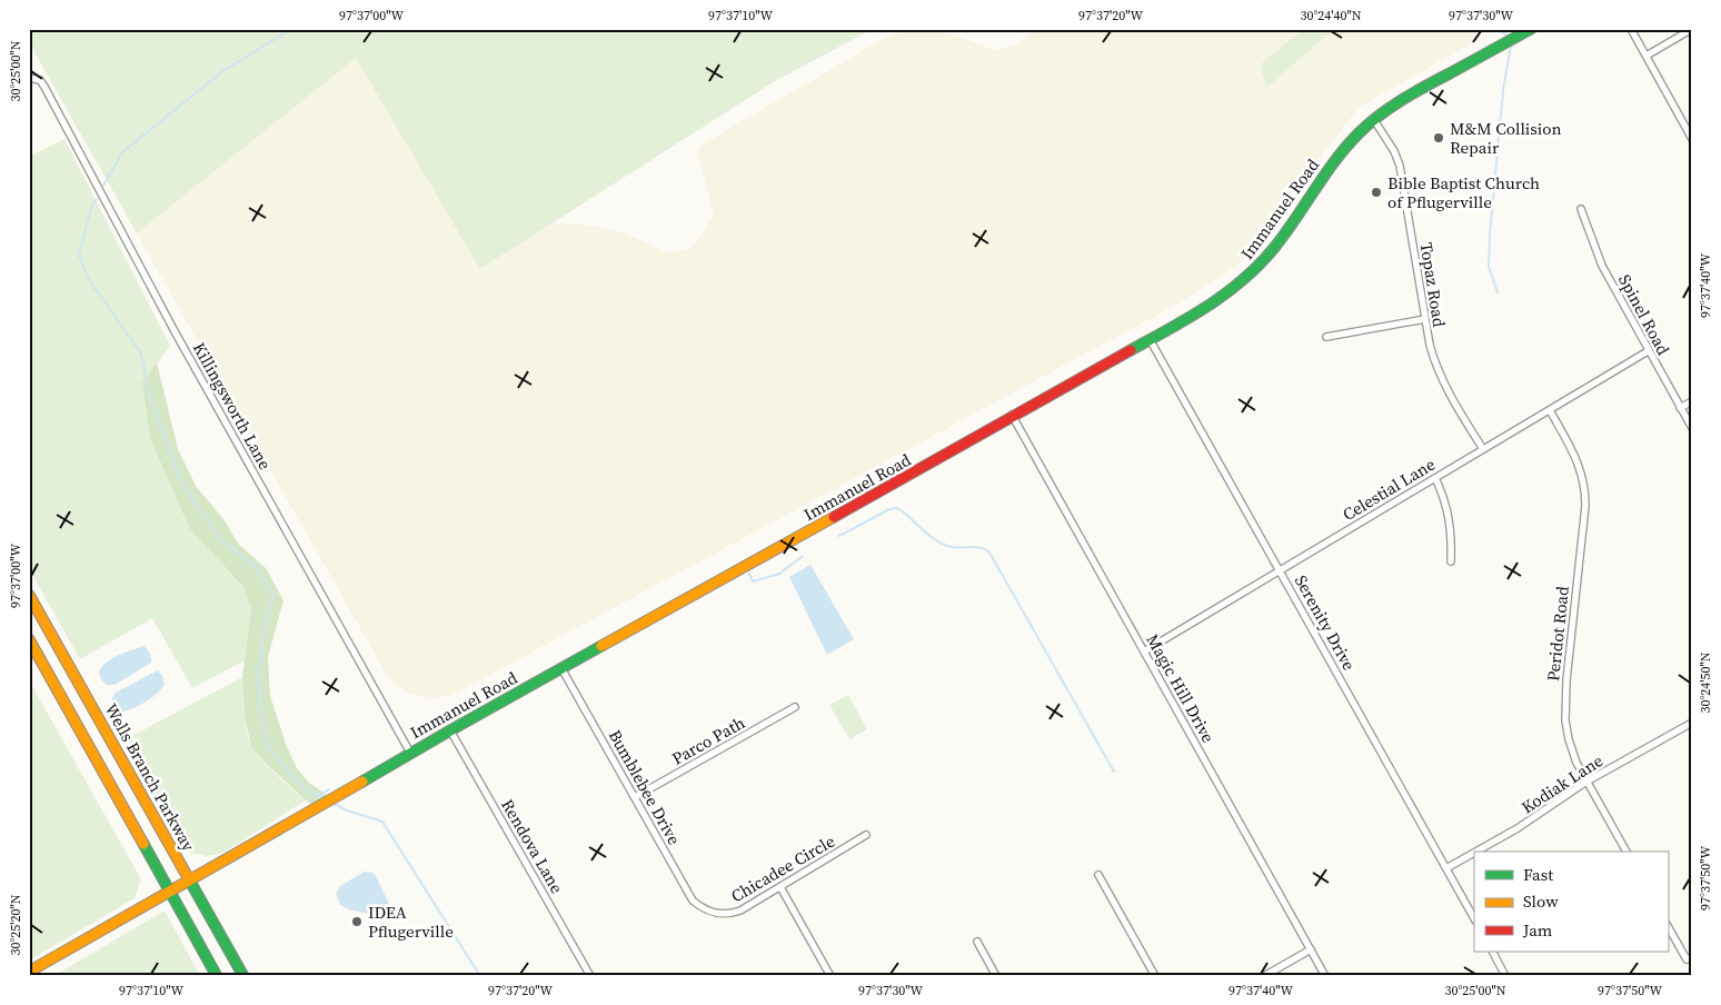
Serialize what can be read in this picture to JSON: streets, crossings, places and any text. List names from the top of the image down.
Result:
{
  "streets": {
    "street": [
      "Immanuel Road",
      "Topaz Road",
      "Spinel Road",
      "Killingsworth Lane",
      "Celestial Lane",
      "Serenity Drive",
      "Peridot Road",
      "Magic Hill Drive",
      "Parco Path",
      "Wells Branch Parkway",
      "Kodiak Lane",
      "Bumblebee Drive",
      "Rendova Lane",
      "Chicadee Circle"
    ]
  },
  "crossings": [
    ["Immanuel Road", "Topaz Road"],
    ["Immanuel Road", "Killingsworth Lane"],
    ["Immanuel Road", "Serenity Drive"],
    ["Immanuel Road", "Magic Hill Drive"],
    ["Immanuel Road", "Wells Branch Parkway"],
    ["Immanuel Road", "Bumblebee Drive"],
    ["Immanuel Road", "Rendova Lane"],
    ["Topaz Road", "Celestial Lane"],
    ["Spinel Road", "Celestial Lane"],
    ["Celestial Lane", "Serenity Drive"],
    ["Celestial Lane", "Peridot Road"],
    ["Celestial Lane", "Magic Hill Drive"],
    ["Serenity Drive", "Kodiak Lane"],
    ["Peridot Road", "Kodiak Lane"],
    ["Parco Path", "Bumblebee Drive"],
    ["Bumblebee Drive", "Chicadee Circle"]
  ],
  "places": ["M&M Collision Repair", "Bible Baptist Church of Pflugerville", "IDEA Pflugerville"],
  "legend": ["Fast", "Slow", "Jam"],
  "coordinates": [
    "97°37'00\"W",
    "97°37'10\"W",
    "97°37'20\"W",
    "30°24'40\"N",
    "97°37'30\"W",
    "30°25'00\"N",
    "97°37'40\"W",
    "30°24'50\"N",
    "97°37'50\"W",
    "30°25'20\"N"
  ]
}
